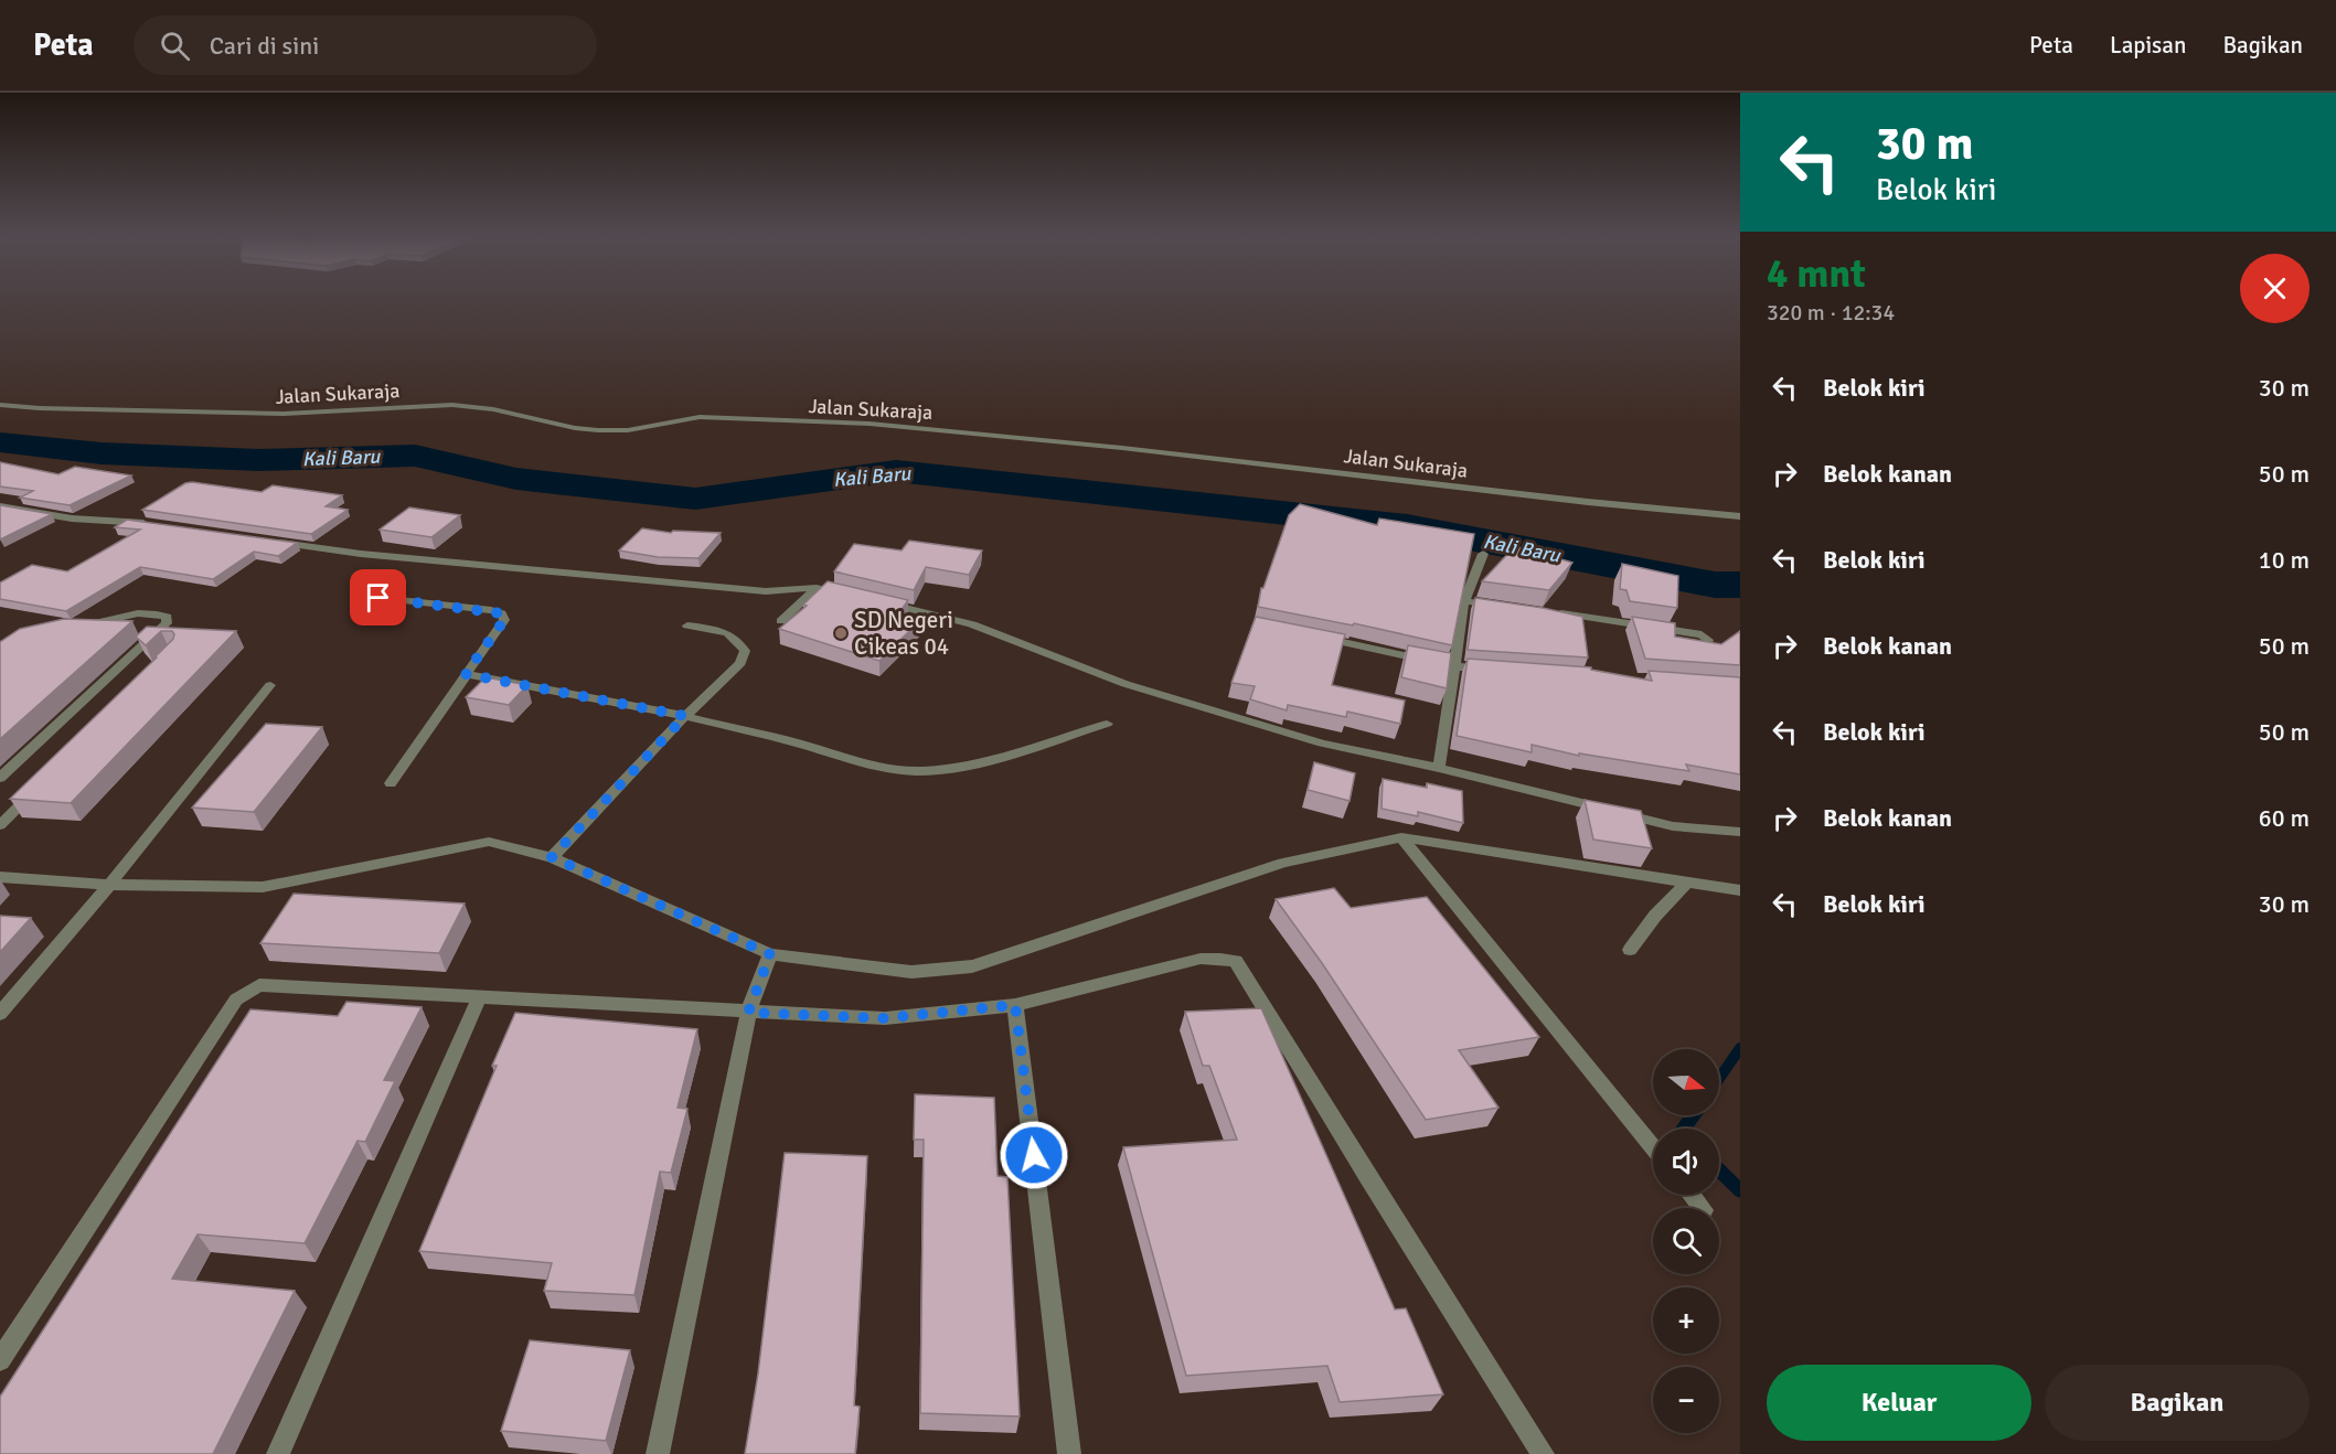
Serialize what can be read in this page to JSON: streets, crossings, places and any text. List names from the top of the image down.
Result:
{
  "streets": {
    "street": ["Jalan Sukaraja"]
  },
  "water": ["Kali Baru"],
  "places": ["SD Negeri Cikeas 04"],
  "north": "right",
  "page": {
    "header": "Peta",
    "search": "Cari di sini",
    "nav": ["Peta", "Lapisan", "Bagikan"],
    "turn": ["30 m", "Belok kiri"],
    "heading": ["4 mnt", "320 m · 12:34"],
    "list": [
      {
        "name": "Belok kiri",
        "value": "30 m"
      },
      {
        "name": "Belok kanan",
        "value": "50 m"
      },
      {
        "name": "Belok kiri",
        "value": "10 m"
      },
      {
        "name": "Belok kanan",
        "value": "50 m"
      },
      {
        "name": "Belok kiri",
        "value": "50 m"
      },
      {
        "name": "Belok kanan",
        "value": "60 m"
      },
      {
        "name": "Belok kiri",
        "value": "30 m"
      }
    ],
    "map_buttons": ["+", "−"],
    "buttons": ["Keluar", "Bagikan"]
  }
}
